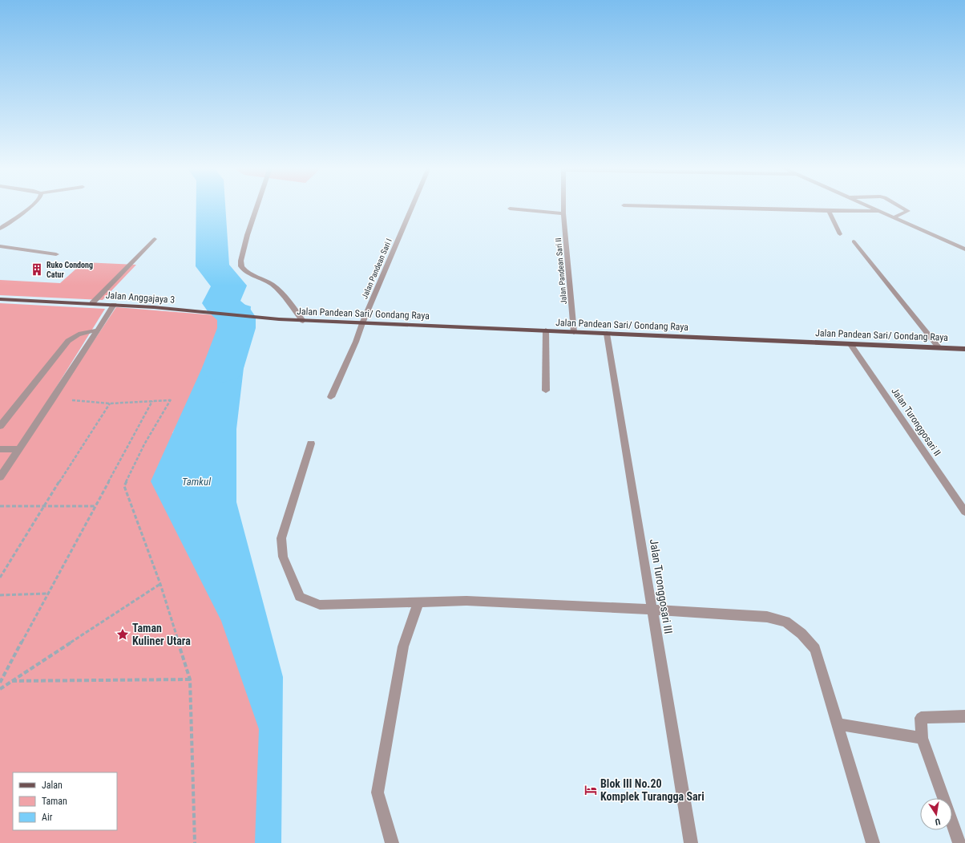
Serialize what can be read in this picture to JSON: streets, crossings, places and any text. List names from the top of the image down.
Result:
{
  "streets": {
    "main road": ["Jalan Anggajaya 3", "Jalan Pandean Sari/ Gondang Raya"],
    "street": [
      "Jalan Pandean Sari I",
      "Jalan Pandean Sari II",
      "Jalan Turonggosari II",
      "Jalan Turonggosari III"
    ]
  },
  "crossings": [
    ["Jalan Pandean Sari I", "Jalan Pandean Sari/ Gondang Raya"],
    ["Jalan Pandean Sari II", "Jalan Pandean Sari/ Gondang Raya"],
    ["Jalan Anggajaya 3", "Jalan Pandean Sari/ Gondang Raya"],
    ["Jalan Pandean Sari/ Gondang Raya", "Jalan Turonggosari II"],
    ["Jalan Pandean Sari/ Gondang Raya", "Jalan Turonggosari III"]
  ],
  "water": ["Tamkul"],
  "places": {
    "building": ["Ruko Condong Catur"],
    "place": ["Taman Kuliner Utara"],
    "hotel": ["Blok III No.20 Komplek Turangga Sari"]
  },
  "legend": ["Jalan", "Taman", "Air"],
  "north": "bottom"
}
